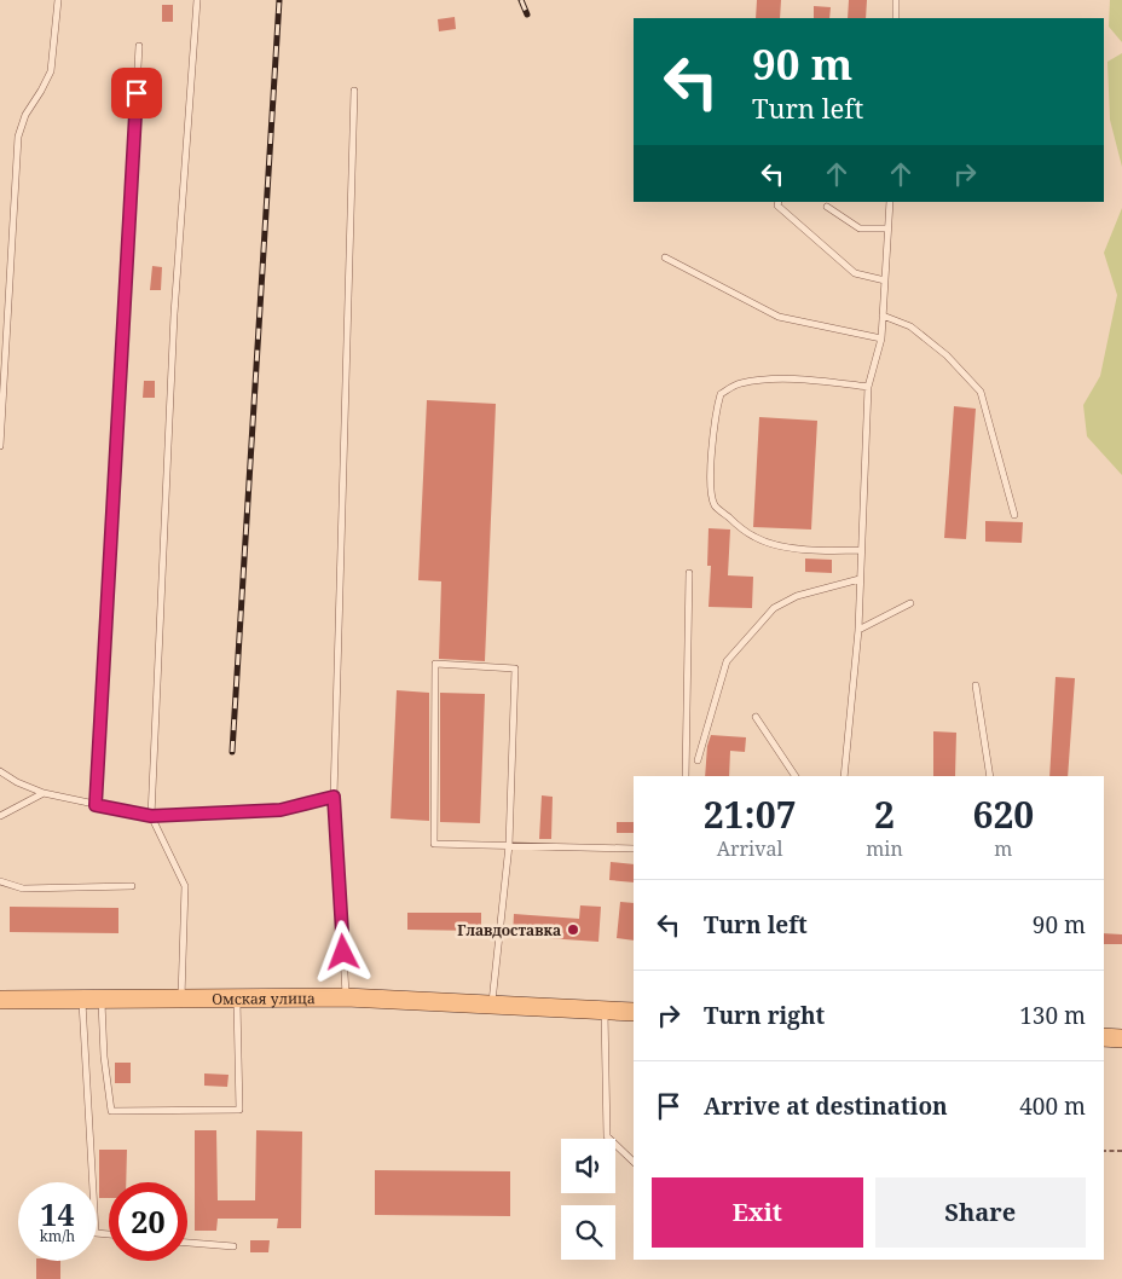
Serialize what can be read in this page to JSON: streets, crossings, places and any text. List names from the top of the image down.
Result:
{
  "streets": {
    "main road": ["Омская улица"]
  },
  "places": ["Главдоставка"],
  "page": {
    "turn": ["90 m", "Turn left"],
    "eta": [
      "21:07",
      "Arrival",
      "2",
      "min",
      "620",
      "m"
    ],
    "list": [
      {
        "name": "Turn left",
        "value": "90 m"
      },
      {
        "name": "Turn right",
        "value": "130 m"
      },
      {
        "name": "Arrive at destination",
        "value": "400 m"
      }
    ],
    "buttons": ["Exit", "Share"],
    "speed": "14 km/h",
    "limit": "20"
  }
}
